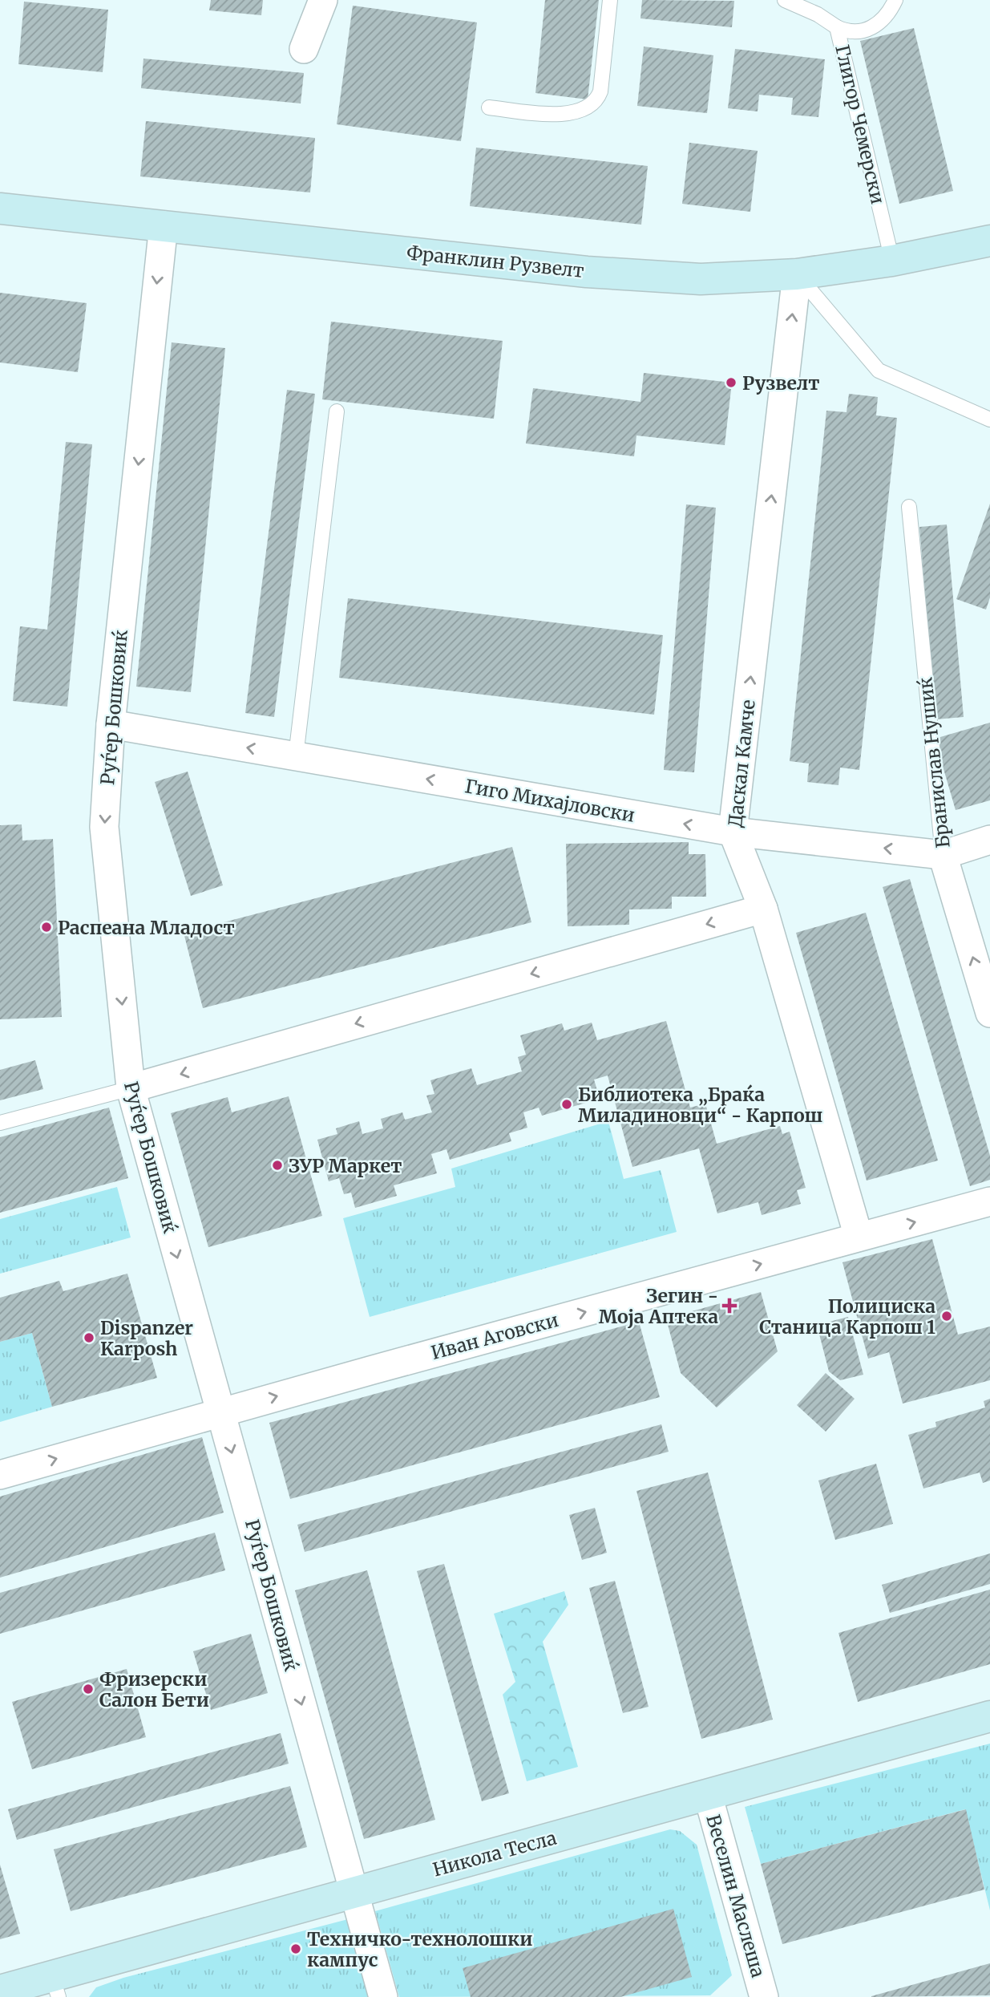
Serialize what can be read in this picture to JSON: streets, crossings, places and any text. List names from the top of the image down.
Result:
{
  "streets": {
    "street": [
      "Франклин Рузвелт",
      "Руѓер Бошковиќ",
      "Бранислав Нушиќ",
      "Даскал Камче",
      "Гиго Михајловски",
      "Иван Аговски",
      "Никола Тесла",
      "Веселин Маслеша"
    ],
    "lane": ["Глигор Чемерски"]
  },
  "crossings": [
    ["Глигор Чемерски", "Франклин Рузвелт"],
    ["Франклин Рузвелт", "Руѓер Бошковиќ"],
    ["Франклин Рузвелт", "Даскал Камче"],
    ["Руѓер Бошковиќ", "Гиго Михајловски"],
    ["Руѓер Бошковиќ", "Иван Аговски"],
    ["Руѓер Бошковиќ", "Никола Тесла"],
    ["Бранислав Нушиќ", "Гиго Михајловски"],
    ["Даскал Камче", "Гиго Михајловски"],
    ["Даскал Камче", "Иван Аговски"],
    ["Никола Тесла", "Веселин Маслеша"]
  ],
  "one_way": ["Руѓер Бошковиќ", "Даскал Камче", "Иван Аговски"],
  "places": {
    "other": [
      "Рузвелт",
      "Распеана Младост",
      "Библиотека „Браќа Миладиновци“ - Карпош",
      "ЗУР Маркет",
      "Полициска Станица Карпош 1",
      "Dispanzer Karposh",
      "Фризерски Салон Бети",
      "Техничко-технолошки кампус"
    ],
    "health": ["Зегин - Моја Аптека"]
  }
}
